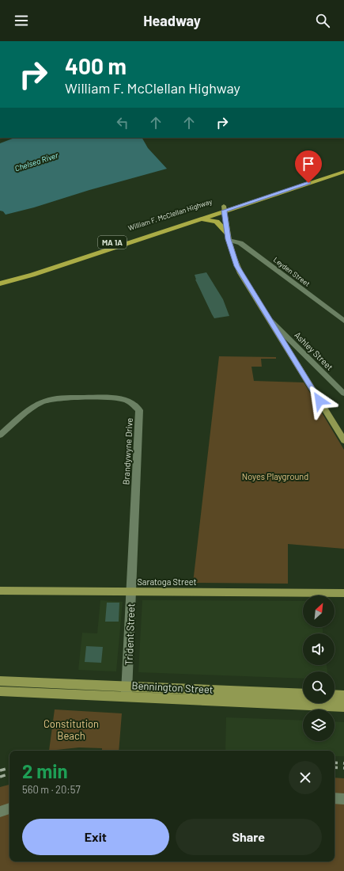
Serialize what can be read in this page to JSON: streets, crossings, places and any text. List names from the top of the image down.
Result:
{
  "streets": {
    "highway": ["William F. McClellan Highway", "MA 1A"],
    "main road": ["Saratoga Street", "Bennington Street"],
    "street": [
      "Leyden Street",
      "Ashley Street",
      "Brandywyne Drive",
      "Trident Street"
    ]
  },
  "crossings": [
    ["Brandywyne Drive", "Saratoga Street"],
    ["Brandywyne Drive", "Trident Street"],
    ["Saratoga Street", "Trident Street"],
    ["Trident Street", "Bennington Street"]
  ],
  "water": ["Chelsea River"],
  "parks": ["Noyes Playground", "Constitution Beach"],
  "north": "top right",
  "page": {
    "header": "Headway",
    "turn": ["400 m", "William F. McClellan Highway"],
    "heading": ["2 min", "560 m · 20:57"],
    "buttons": ["Exit", "Share"]
  }
}
